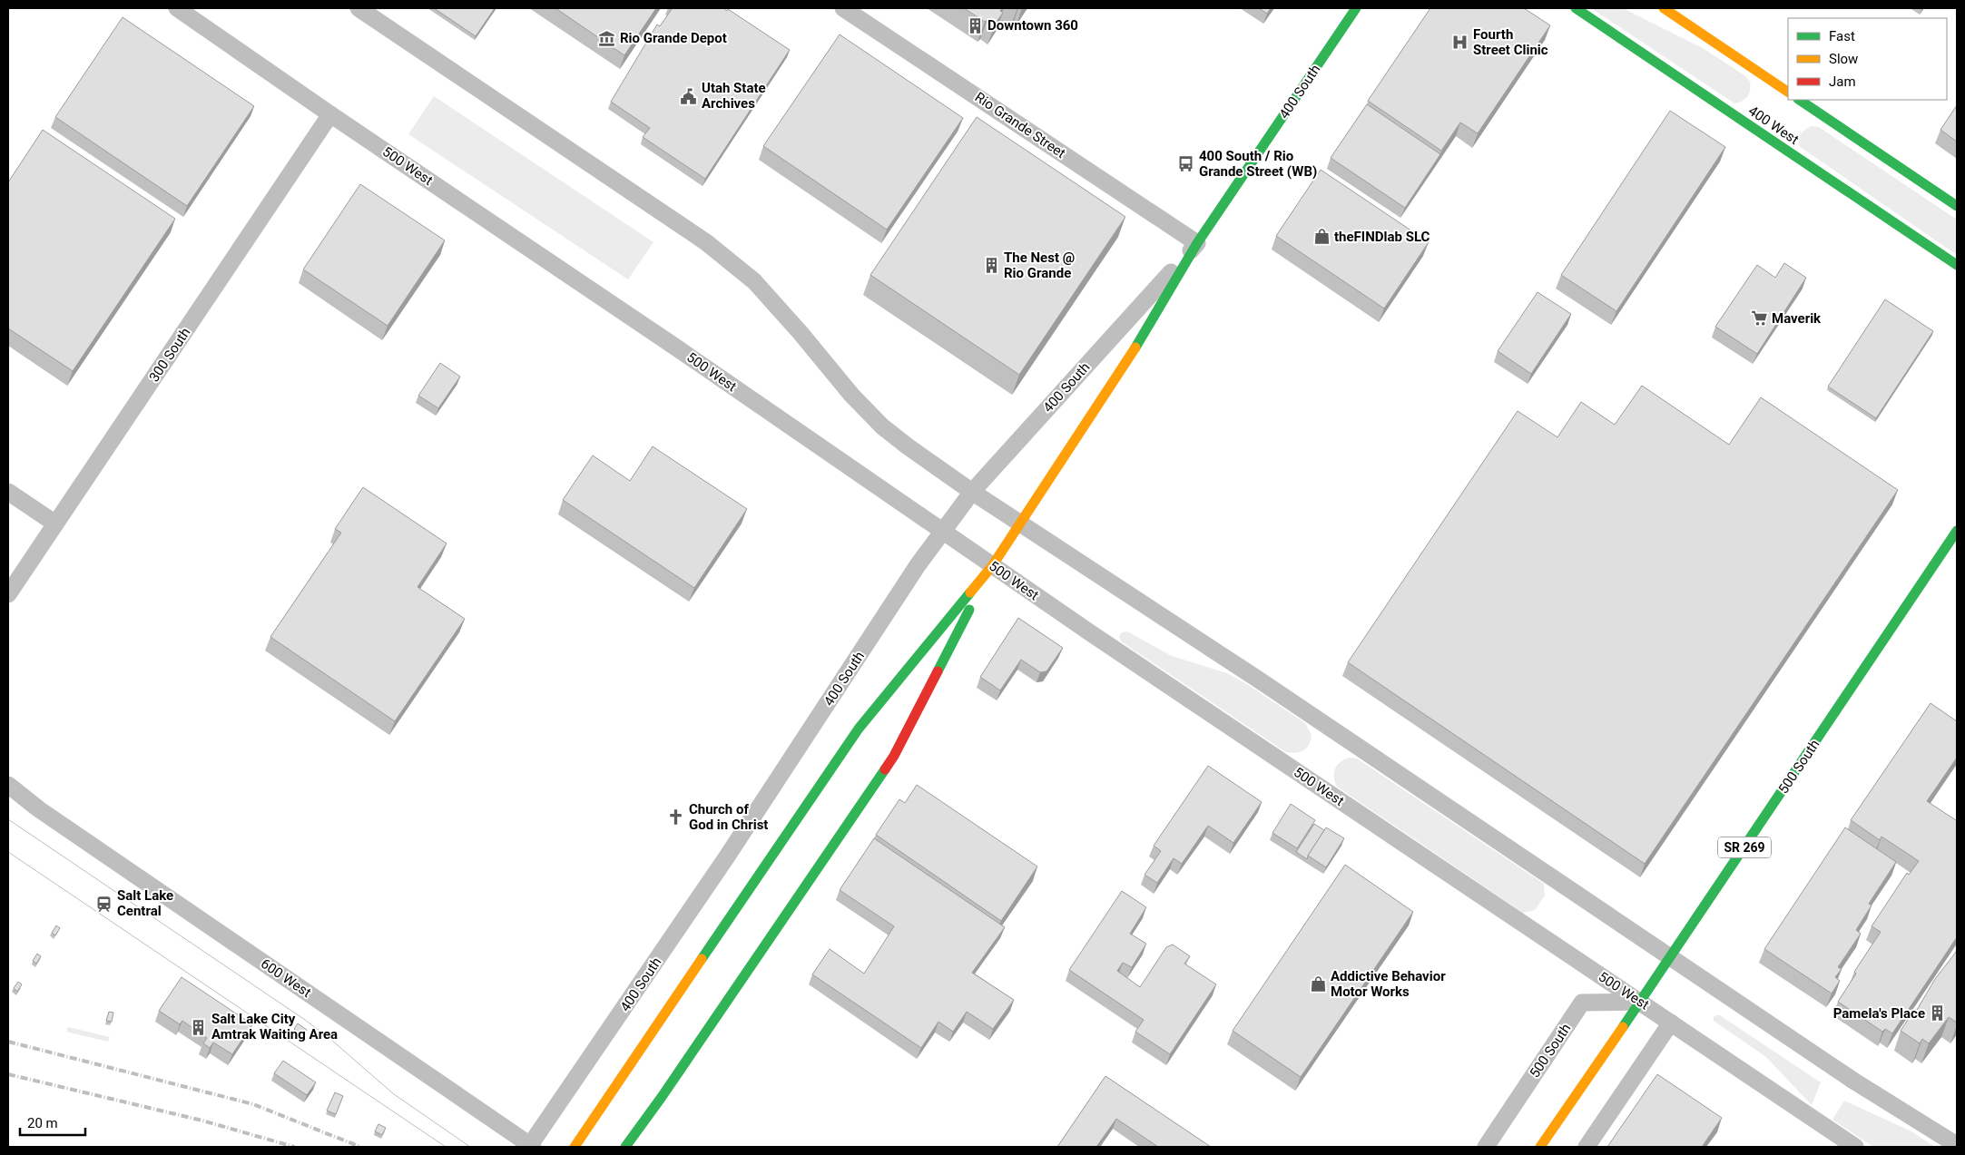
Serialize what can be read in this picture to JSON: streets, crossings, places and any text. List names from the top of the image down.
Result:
{
  "streets": {
    "main road": [
      "400 South",
      "400 West",
      "500 South",
      "SR 269"
    ],
    "street": [
      "Rio Grande Street",
      "500 West",
      "300 South",
      "600 West"
    ]
  },
  "crossings": [
    ["400 South", "Rio Grande Street"],
    ["400 South", "500 West"],
    ["400 South", "600 West"],
    ["500 West", "300 South"],
    ["500 West", "500 South"]
  ],
  "places": {
    "building": [
      "Downtown 360",
      "The Nest @ Rio Grande",
      "Pamela's Place",
      "Salt Lake City Amtrak Waiting Area"
    ],
    "museum": ["Rio Grande Depot"],
    "hospital": ["Fourth Street Clinic"],
    "public building": ["Utah State Archives"],
    "bus stop": ["400 South / Rio Grande Street (WB)"],
    "shop": ["theFINDlab SLC", "Addictive Behavior Motor Works"],
    "supermarket": ["Maverik"],
    "church": ["Church of God in Christ"],
    "station": ["Salt Lake Central"]
  },
  "legend": ["Fast", "Slow", "Jam"],
  "scale_bar": "20 m"
}
